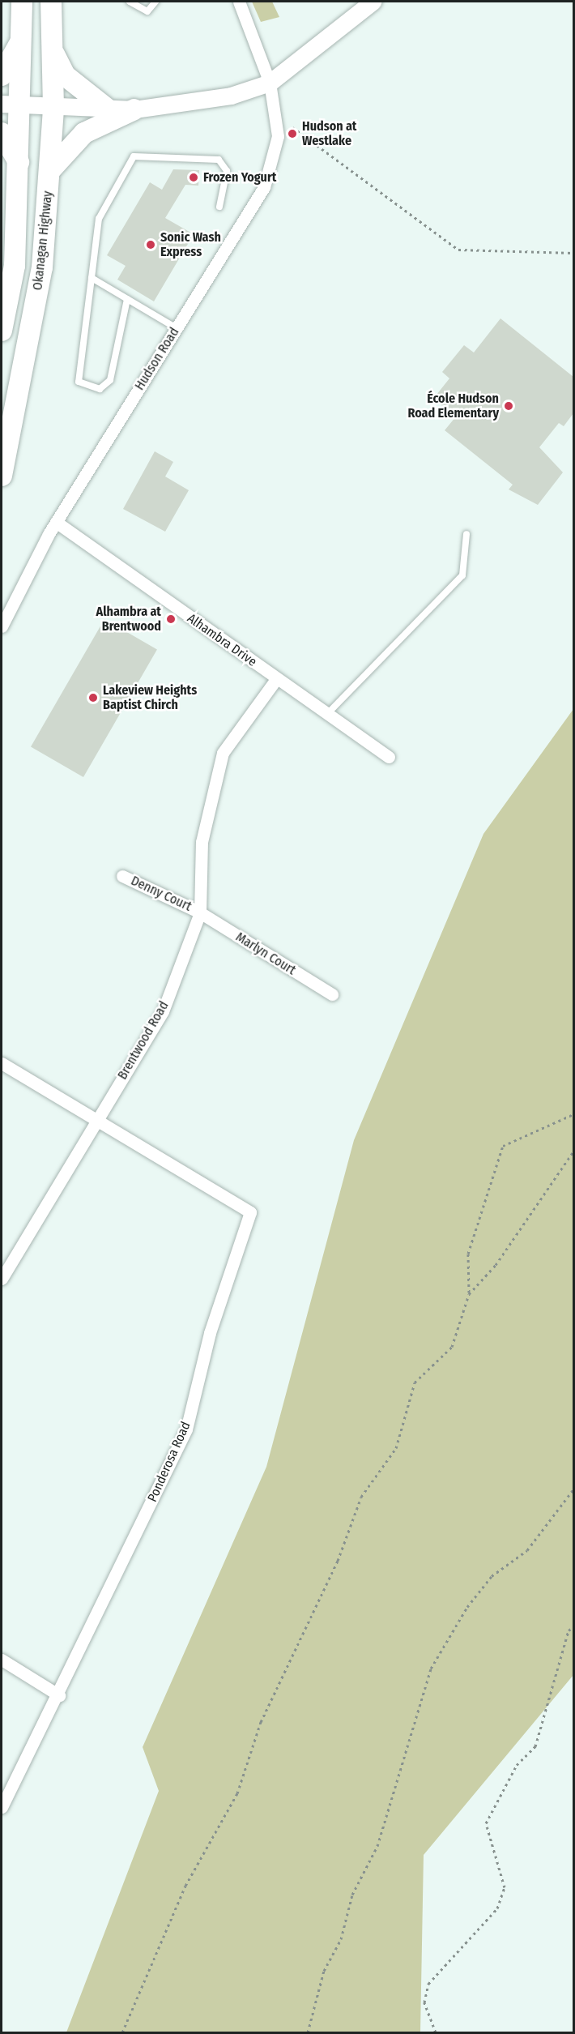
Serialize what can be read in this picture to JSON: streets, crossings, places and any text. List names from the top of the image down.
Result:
{
  "streets": {
    "highway": ["Okanagan Highway"],
    "street": [
      "Hudson Road",
      "Alhambra Drive",
      "Denny Court",
      "Marlyn Court",
      "Brentwood Road",
      "Ponderosa Road"
    ]
  },
  "crossings": [
    ["Hudson Road", "Alhambra Drive"],
    ["Alhambra Drive", "Brentwood Road"],
    ["Denny Court", "Marlyn Court"],
    ["Denny Court", "Brentwood Road"],
    ["Marlyn Court", "Brentwood Road"],
    ["Brentwood Road", "Ponderosa Road"]
  ],
  "places": [
    "Hudson at Westlake",
    "Frozen Yogurt",
    "Sonic Wash Express",
    "École Hudson Road Elementary",
    "Alhambra at Brentwood",
    "Lakeview Heights Baptist Chirch"
  ]
}
